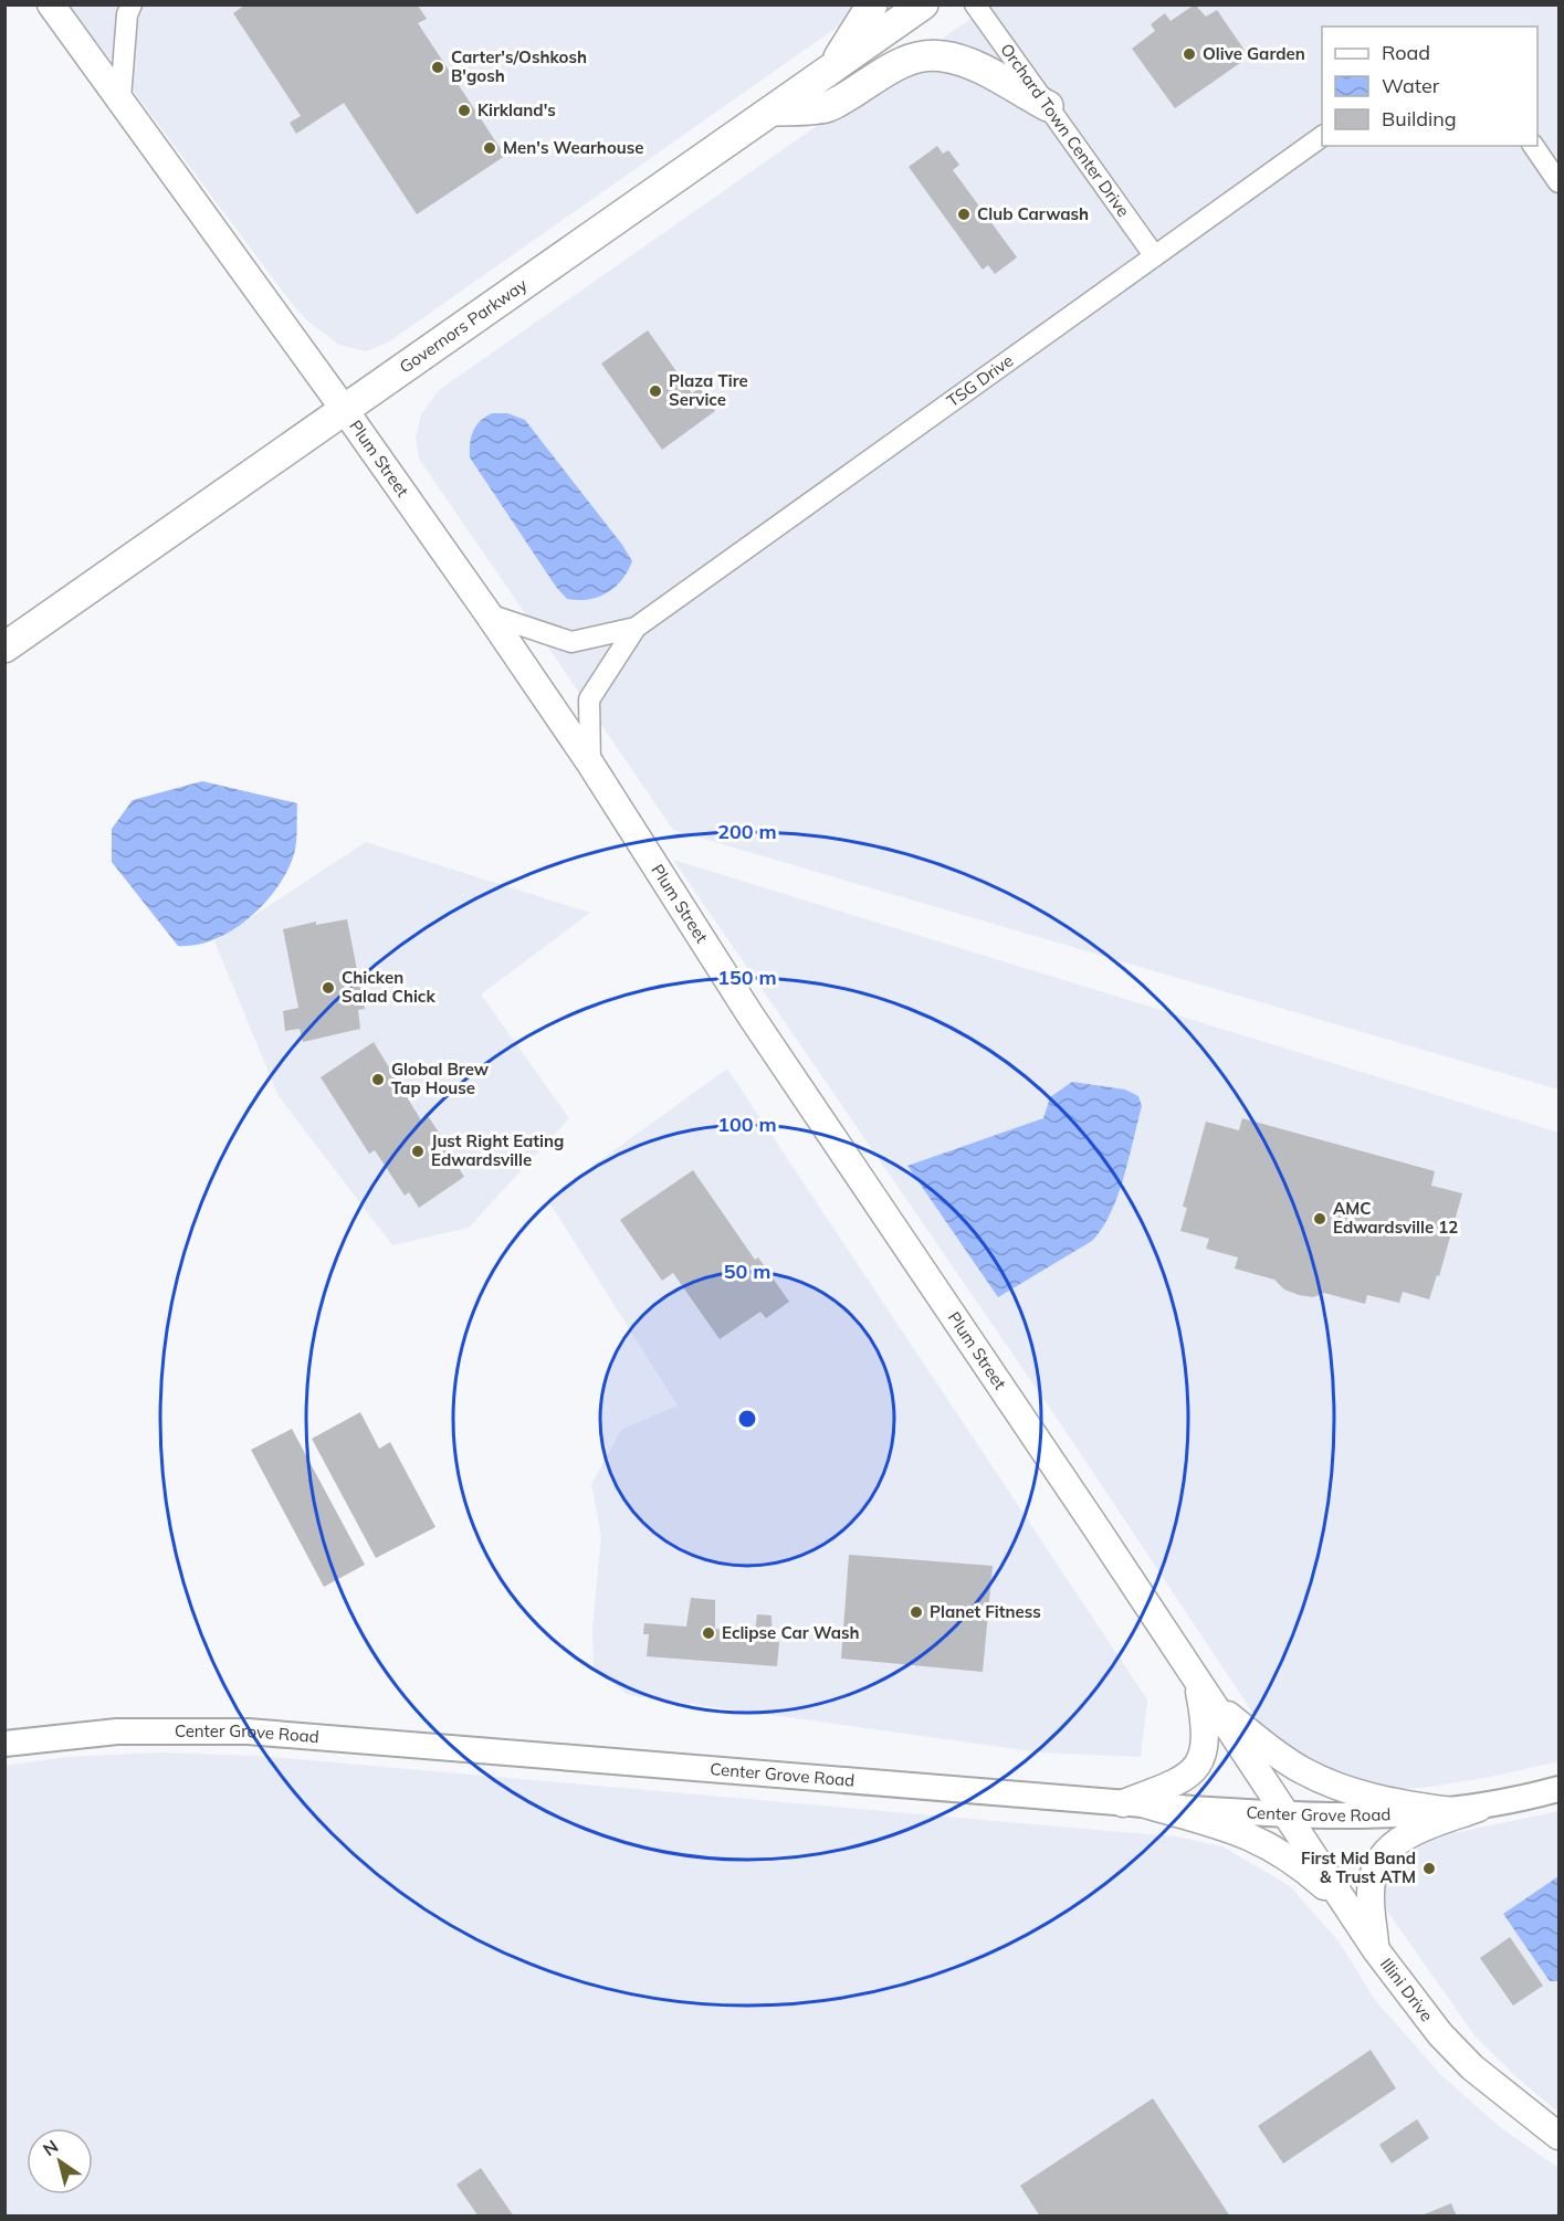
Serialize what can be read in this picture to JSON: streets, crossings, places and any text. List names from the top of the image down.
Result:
{
  "streets": {
    "main road": ["Governors Parkway", "Plum Street", "Illini Drive"],
    "street": ["Orchard Town Center Drive", "TSG Drive", "Center Grove Road"]
  },
  "crossings": [
    ["Orchard Town Center Drive", "TSG Drive"],
    ["Governors Parkway", "Plum Street"],
    ["TSG Drive", "Plum Street"],
    ["Plum Street", "Center Grove Road"],
    ["Plum Street", "Illini Drive"],
    ["Center Grove Road", "Illini Drive"]
  ],
  "places": [
    "Olive Garden",
    "Carter's/Oshkosh B'gosh",
    "Kirkland's",
    "Men's Wearhouse",
    "Club Carwash",
    "Plaza Tire Service",
    "Chicken Salad Chick",
    "Global Brew Tap House",
    "Just Right Eating Edwardsville",
    "AMC Edwardsville 12",
    "Planet Fitness",
    "Eclipse Car Wash",
    "First Mid Band & Trust ATM"
  ],
  "legend": ["Road", "Water", "Building"],
  "north": "top left",
  "rings": [
    "200 m",
    "150 m",
    "100 m",
    "50 m"
  ]
}
